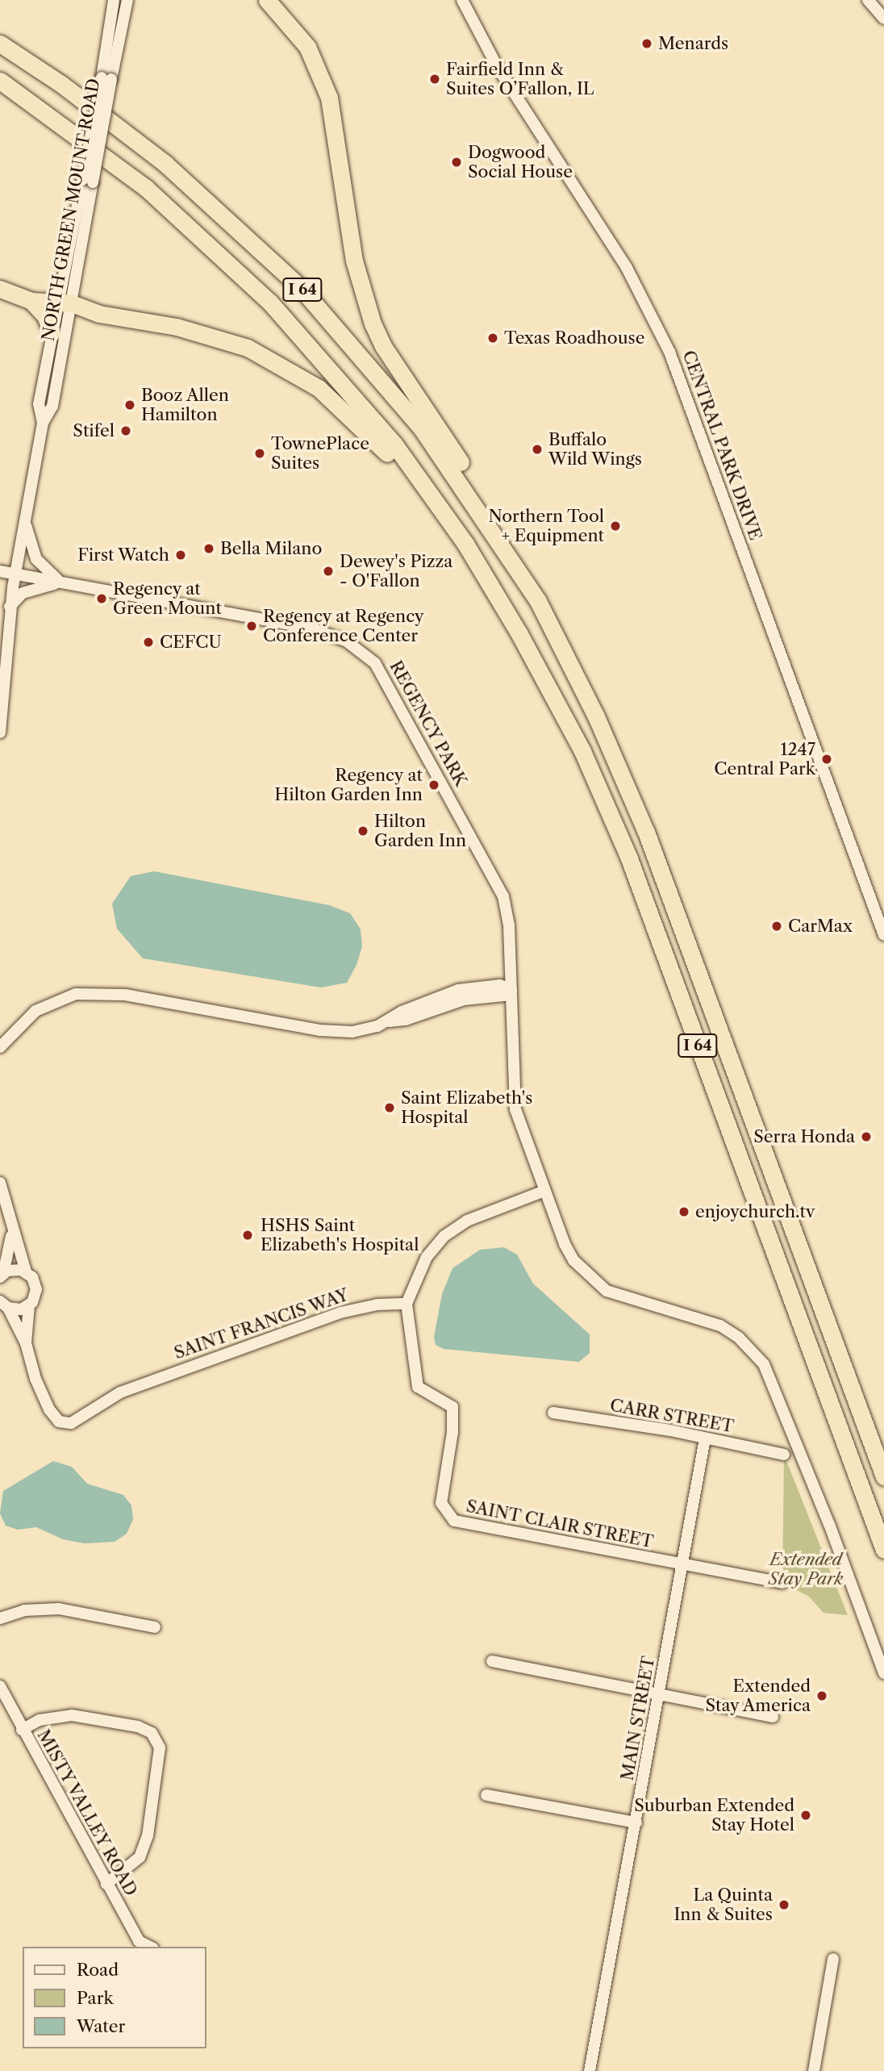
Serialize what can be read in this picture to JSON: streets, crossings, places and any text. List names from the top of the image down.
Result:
{
  "streets": {
    "highway": ["I 64"],
    "street": [
      "NORTH GREEN MOUNT ROAD",
      "CENTRAL PARK DRIVE",
      "REGENCY PARK",
      "SAINT FRANCIS WAY",
      "CARR STREET",
      "SAINT CLAIR STREET",
      "MAIN STREET",
      "MISTY VALLEY ROAD"
    ]
  },
  "crossings": [
    ["NORTH GREEN MOUNT ROAD", "REGENCY PARK"],
    ["SAINT FRANCIS WAY", "SAINT CLAIR STREET"],
    ["CARR STREET", "MAIN STREET"],
    ["SAINT CLAIR STREET", "MAIN STREET"]
  ],
  "parks": ["Extended Stay Park"],
  "places": [
    "Menards",
    "Fairfield Inn & Suites O’Fallon, IL",
    "Dogwood Social House",
    "Texas Roadhouse",
    "Booz Allen Hamilton",
    "Stifel",
    "Buffalo Wild Wings",
    "TownePlace Suites",
    "Northern Tool + Equipment",
    "Bella Milano",
    "First Watch",
    "Dewey's Pizza - O'Fallon",
    "Regency at Green Mount",
    "Regency at Regency Conference Center",
    "CEFCU",
    "1247 Central Park",
    "Regency at Hilton Garden Inn",
    "Hilton Garden Inn",
    "CarMax",
    "Saint Elizabeth's Hospital",
    "Serra Honda",
    "enjoychurch.tv",
    "HSHS Saint Elizabeth's Hospital",
    "Extended Stay America",
    "Suburban Extended Stay Hotel",
    "La Quinta Inn & Suites"
  ],
  "legend": ["Road", "Park", "Water"]
}
